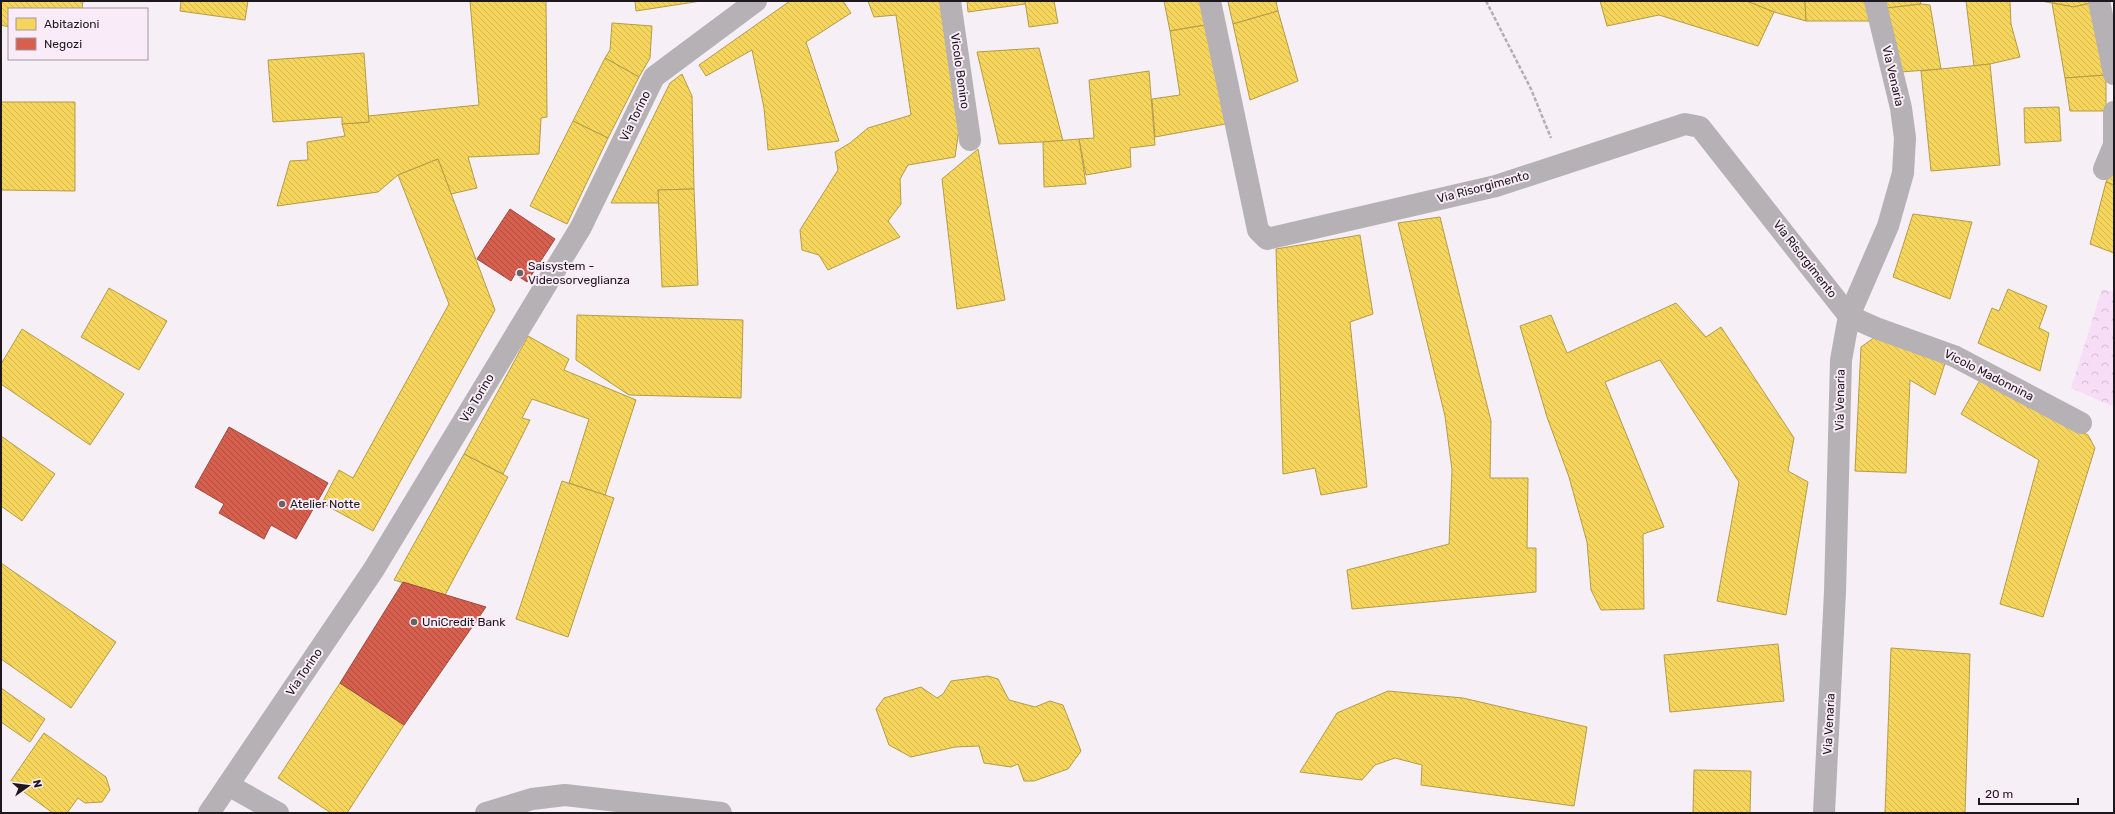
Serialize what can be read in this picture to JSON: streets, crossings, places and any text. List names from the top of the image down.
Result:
{
  "streets": {
    "street": [
      "Vicolo Bonino",
      "Via Venaria",
      "Via Torino",
      "Via Risorgimento",
      "Vicolo Madonnina"
    ]
  },
  "crossings": [
    ["Via Venaria", "Via Risorgimento"],
    ["Via Venaria", "Vicolo Madonnina"],
    ["Via Risorgimento", "Vicolo Madonnina"]
  ],
  "places": ["Saisystem - Videosorveglianza", "Atelier Notte", "UniCredit Bank"],
  "legend": ["Abitazioni", "Negozi"],
  "scale_bar": "20 m",
  "north": "right"
}
